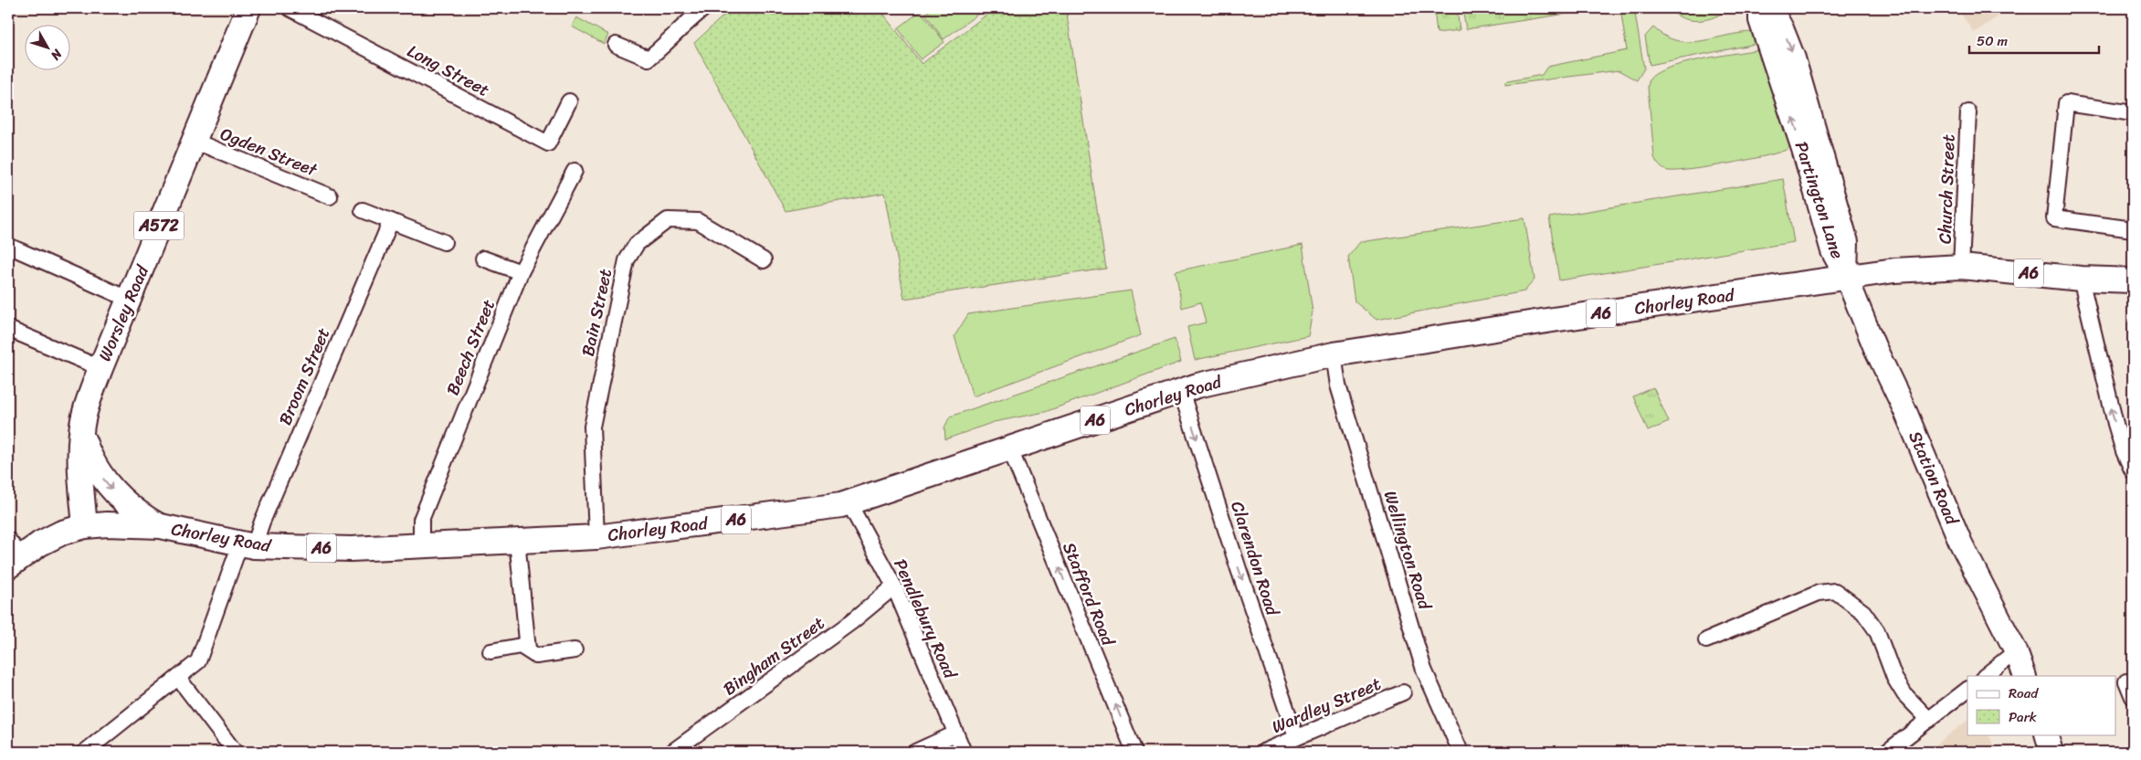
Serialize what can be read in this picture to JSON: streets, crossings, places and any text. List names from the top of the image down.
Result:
{
  "streets": {
    "main road": [
      "Partington Lane",
      "A572",
      "A6",
      "Chorley Road",
      "Worsley Road",
      "Station Road"
    ],
    "street": [
      "Long Street",
      "Ogden Street",
      "Church Street",
      "Bain Street",
      "Beech Street",
      "Broom Street",
      "Wellington Road",
      "Clarendon Road",
      "Stafford Road",
      "Pendlebury Road",
      "Bingham Street",
      "Wardley Street"
    ]
  },
  "crossings": [
    ["Ogden Street", "Worsley Road"],
    ["Church Street", "Chorley Road"],
    ["Partington Lane", "Chorley Road"],
    ["Partington Lane", "Station Road"],
    ["A6", "Chorley Road"],
    ["A6", "Worsley Road"],
    ["Chorley Road", "Bain Street"],
    ["Chorley Road", "Worsley Road"],
    ["Chorley Road", "Beech Street"],
    ["Chorley Road", "Broom Street"],
    ["Chorley Road", "Station Road"],
    ["Chorley Road", "Wellington Road"],
    ["Chorley Road", "Clarendon Road"],
    ["Chorley Road", "Stafford Road"],
    ["Chorley Road", "Pendlebury Road"],
    ["Clarendon Road", "Wardley Street"],
    ["Pendlebury Road", "Bingham Street"]
  ],
  "one_way": ["Clarendon Road", "Stafford Road"],
  "legend": ["Road", "Park"],
  "scale_bar": "50 m",
  "north": "bottom right"
}
